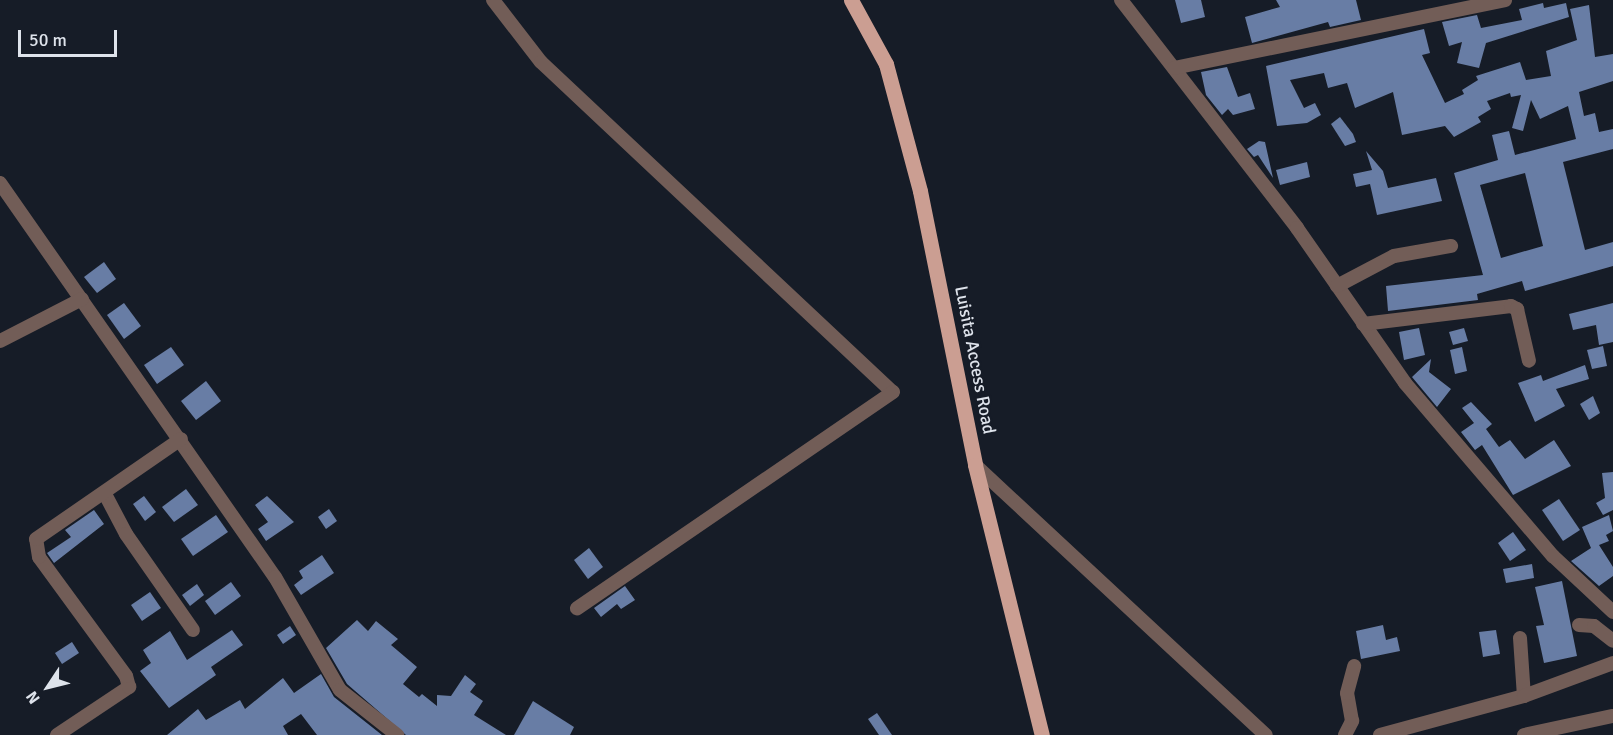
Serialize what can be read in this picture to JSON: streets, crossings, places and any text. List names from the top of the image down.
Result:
{
  "streets": {
    "main road": ["Luisita Access Road"]
  },
  "scale_bar": "50 m",
  "north": "bottom left"
}
